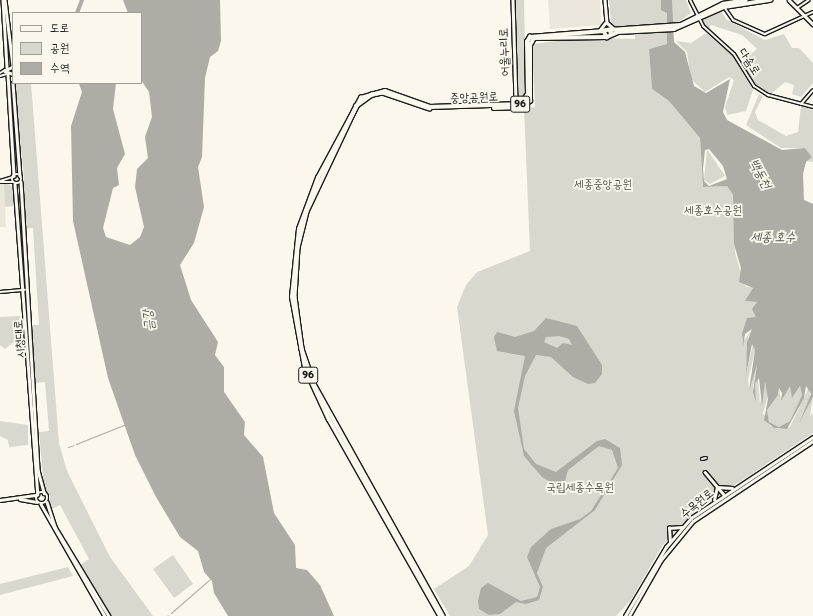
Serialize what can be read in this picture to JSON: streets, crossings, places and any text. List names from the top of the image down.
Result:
{
  "streets": {
    "main road": ["중앙공원로", "96"],
    "street": [
      "어울누리로",
      "다솜로",
      "시청대로",
      "수목원로"
    ]
  },
  "crossings": [
    ["어울누리로", "중앙공원로"],
    ["다솜로", "96"],
    ["중앙공원로", "96"]
  ],
  "water": ["백동천", "세종 호수", "금강"],
  "parks": ["세종중앙공원", "세종호수공원", "국립세종수목원"],
  "legend": ["도로", "공원", "수역"]
}
